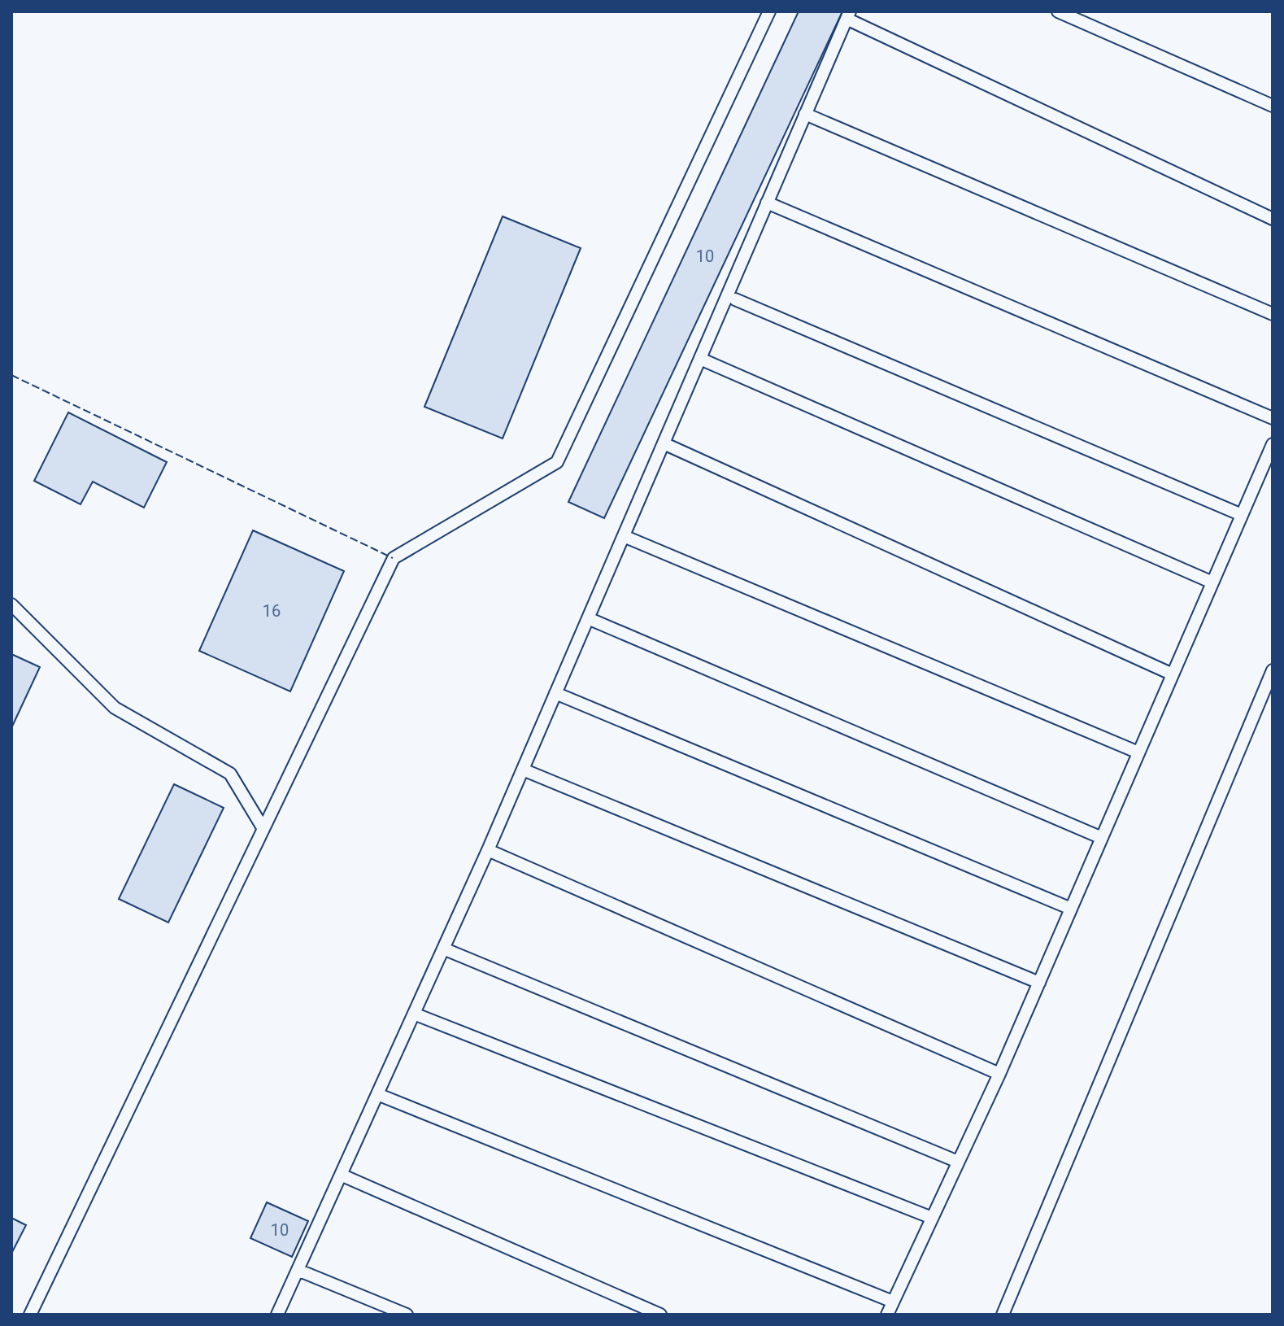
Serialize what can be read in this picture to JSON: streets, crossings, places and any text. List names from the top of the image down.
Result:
{
  "house_numbers": ["10", "16", "10"]
}
